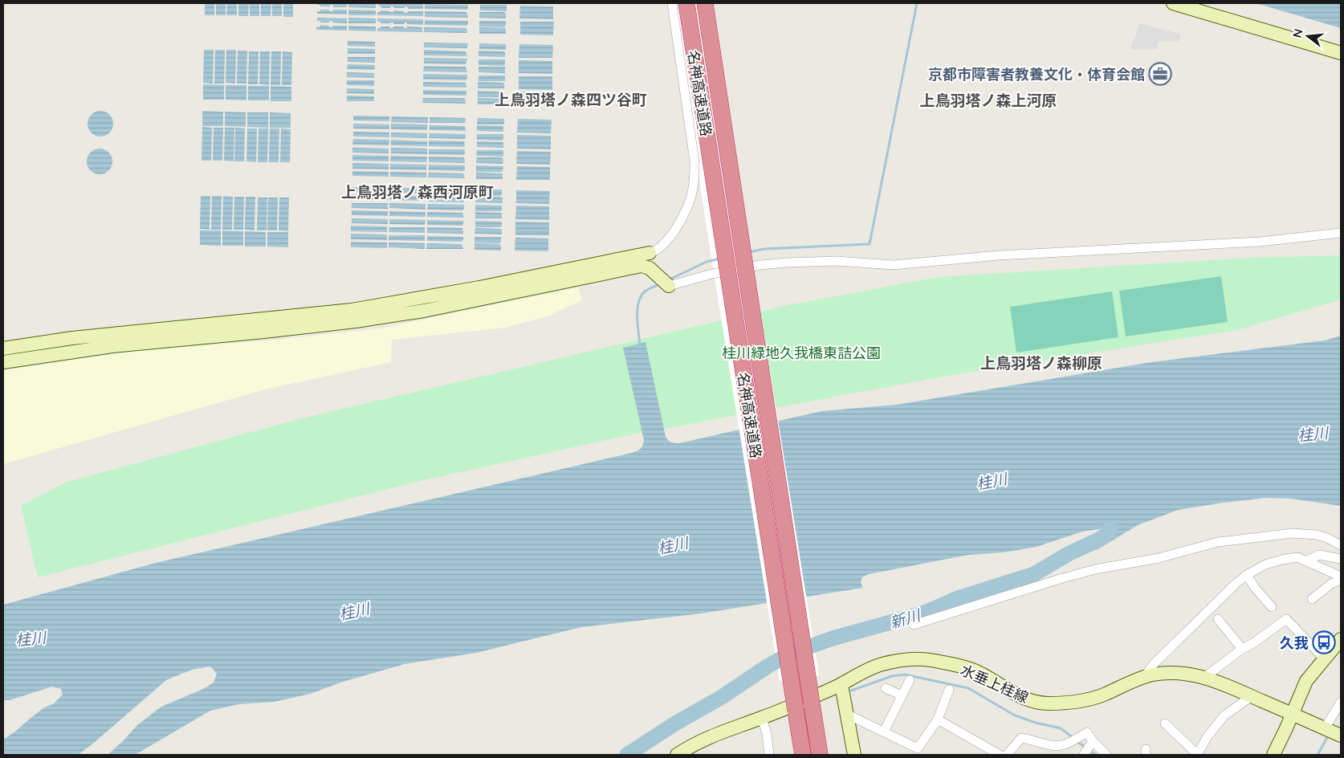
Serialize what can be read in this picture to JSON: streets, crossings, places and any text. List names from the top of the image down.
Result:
{
  "streets": {
    "highway": ["名神高速道路"],
    "street": ["水垂上桂線"]
  },
  "districts": [
    "上鳥羽塔ノ森四ツ谷町",
    "上鳥羽塔ノ森上河原",
    "上鳥羽塔ノ森西河原町",
    "上鳥羽塔ノ森柳原"
  ],
  "water": ["桂川", "新川"],
  "parks": ["桂川緑地久我橋東詰公園"],
  "places": {
    "office": ["京都市障害者教養文化・体育会館"],
    "bus stop": ["久我"]
  },
  "north": "left"
}
